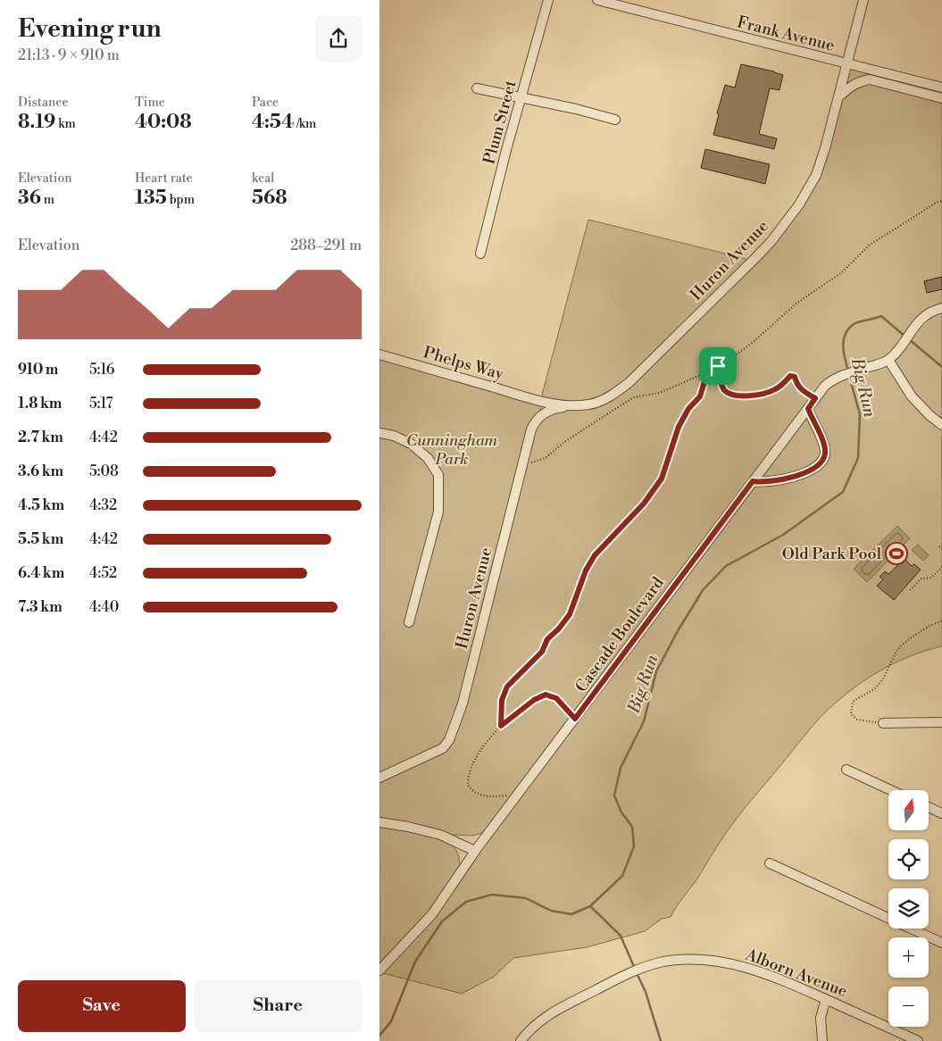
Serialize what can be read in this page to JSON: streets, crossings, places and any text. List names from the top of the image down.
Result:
{
  "streets": {
    "street": [
      "Frank Avenue",
      "Plum Street",
      "Huron Avenue",
      "Phelps Way",
      "Cascade Boulevard",
      "Alborn Avenue"
    ]
  },
  "crossings": [
    ["Frank Avenue", "Huron Avenue"],
    ["Huron Avenue", "Phelps Way"]
  ],
  "water": ["Big Run"],
  "parks": ["Cunningham Park"],
  "places": {
    "sports": ["Old Park Pool"]
  },
  "north": "top",
  "page": {
    "heading": ["Evening run", "21:13 · 9 × 910 m"],
    "stats": [
      ["Distance", "8.19 km"],
      ["Time", "40:08"],
      ["Pace", "4:54 /km"],
      ["Elevation", "36 m"],
      ["Heart rate", "135 bpm"],
      ["kcal", "568"]
    ],
    "chart": ["Elevation", "288–291 m"],
    "list": [
      {
        "name": "910 m",
        "note": "5:16"
      },
      {
        "name": "1.8 km",
        "note": "5:17"
      },
      {
        "name": "2.7 km",
        "note": "4:42"
      },
      {
        "name": "3.6 km",
        "note": "5:08"
      },
      {
        "name": "4.5 km",
        "note": "4:32"
      },
      {
        "name": "5.5 km",
        "note": "4:42"
      },
      {
        "name": "6.4 km",
        "note": "4:52"
      },
      {
        "name": "7.3 km",
        "note": "4:40"
      }
    ],
    "map_buttons": ["+", "−"],
    "buttons": ["Save", "Share"]
  }
}
